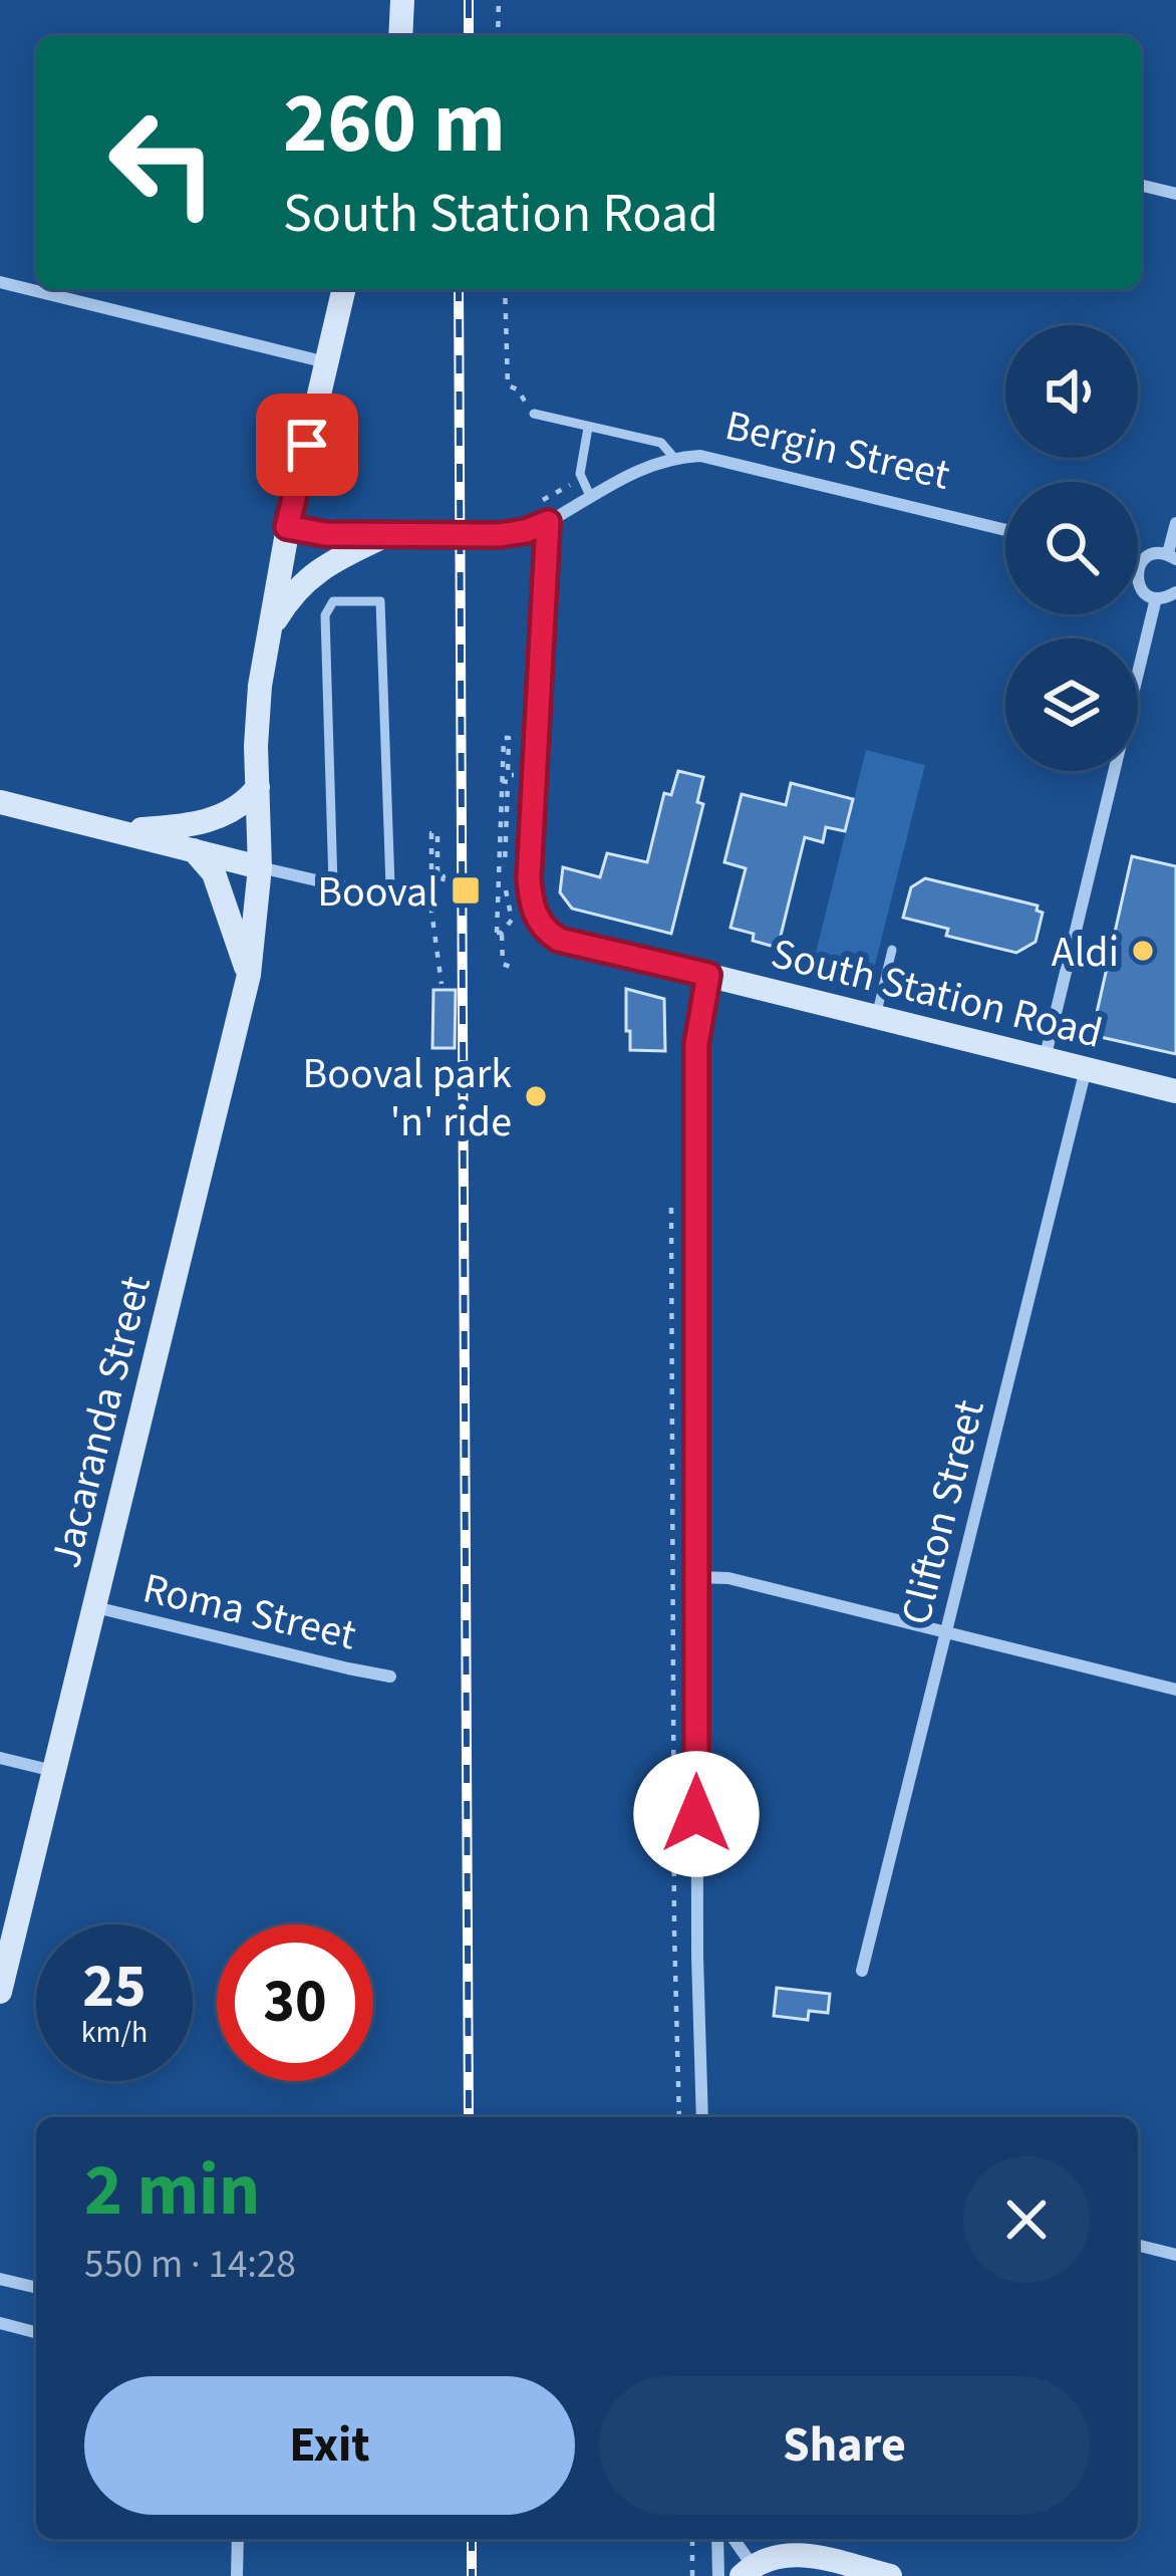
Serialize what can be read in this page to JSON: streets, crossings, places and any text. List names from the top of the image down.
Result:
{
  "streets": {
    "street": [
      "Bergin Street",
      "South Station Road",
      "Jacaranda Street",
      "Clifton Street",
      "Roma Street"
    ]
  },
  "crossings": [
    ["Bergin Street", "South Station Road"],
    ["Bergin Street", "Jacaranda Street"],
    ["South Station Road", "Clifton Street"],
    ["Jacaranda Street", "Roma Street"]
  ],
  "places": {
    "transit": ["Booval"],
    "other": ["Aldi", "Booval park 'n' ride"]
  },
  "page": {
    "turn": ["260 m", "South Station Road"],
    "speed": "25 km/h",
    "limit": "30",
    "heading": ["2 min", "550 m · 14:28"],
    "buttons": ["Exit", "Share"]
  }
}
